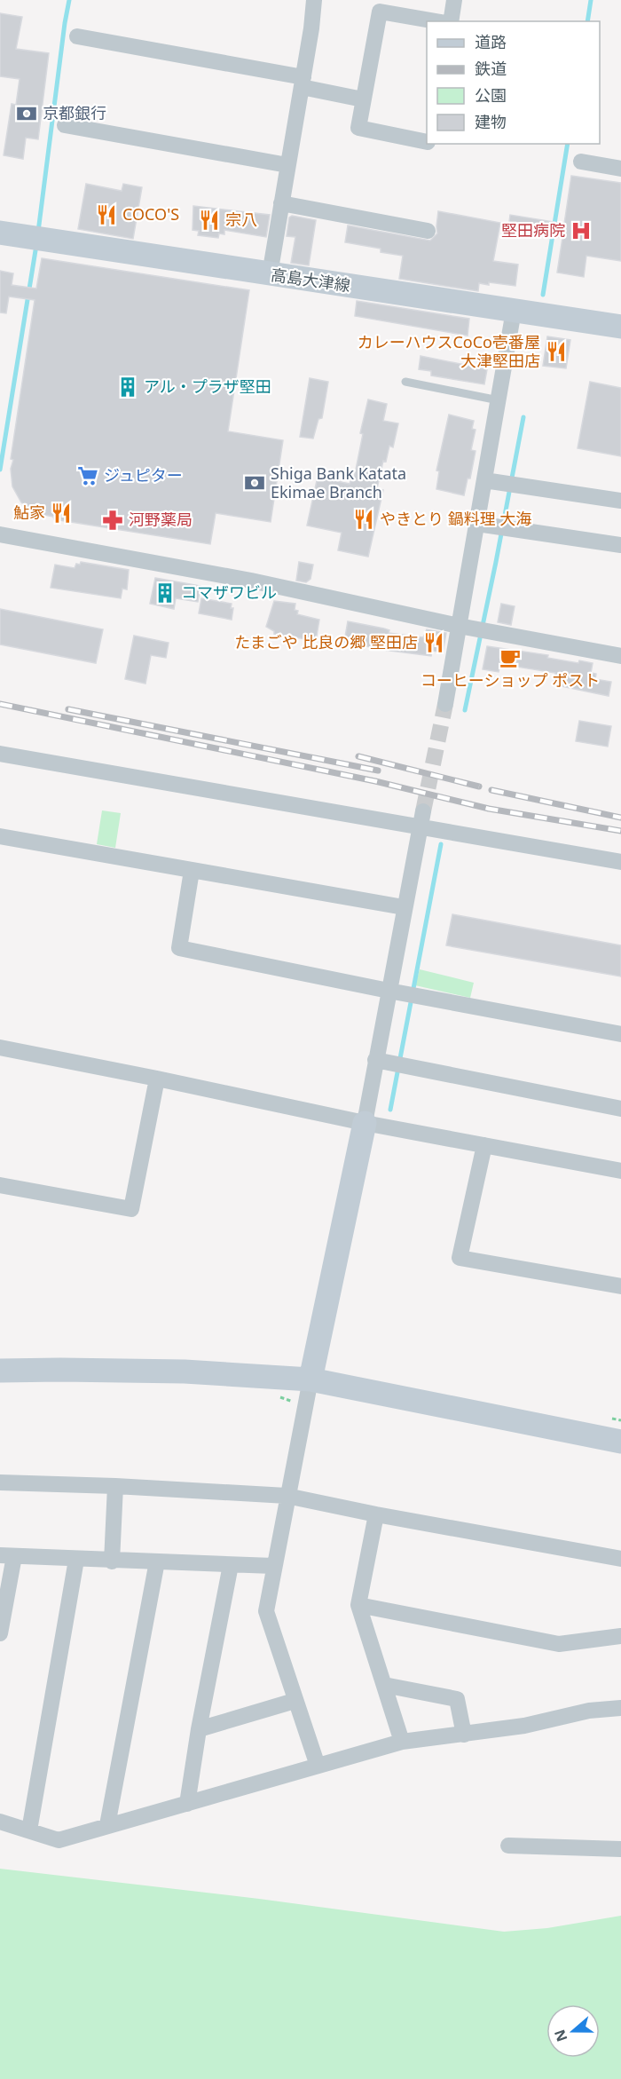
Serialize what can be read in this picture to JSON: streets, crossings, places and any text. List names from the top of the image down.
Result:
{
  "streets": {
    "street": ["高島大津線"]
  },
  "places": {
    "bank": ["京都銀行", "Shiga Bank Katata Ekimae Branch"],
    "restaurant": [
      "COCO'S",
      "宗八",
      "カレーハウスCoCo壱番屋 大津堅田店",
      "鮎家",
      "やきとり 鍋料理 大海",
      "たまごや 比良の郷 堅田店"
    ],
    "hospital": ["堅田病院"],
    "building": ["アル・プラザ堅田", "コマザワビル"],
    "supermarket": ["ジュピター"],
    "pharmacy": ["河野薬局"],
    "cafe": ["コーヒーショップ ポスト"]
  },
  "legend": [
    "道路",
    "鉄道",
    "公園",
    "建物"
  ],
  "north": "left"
}
